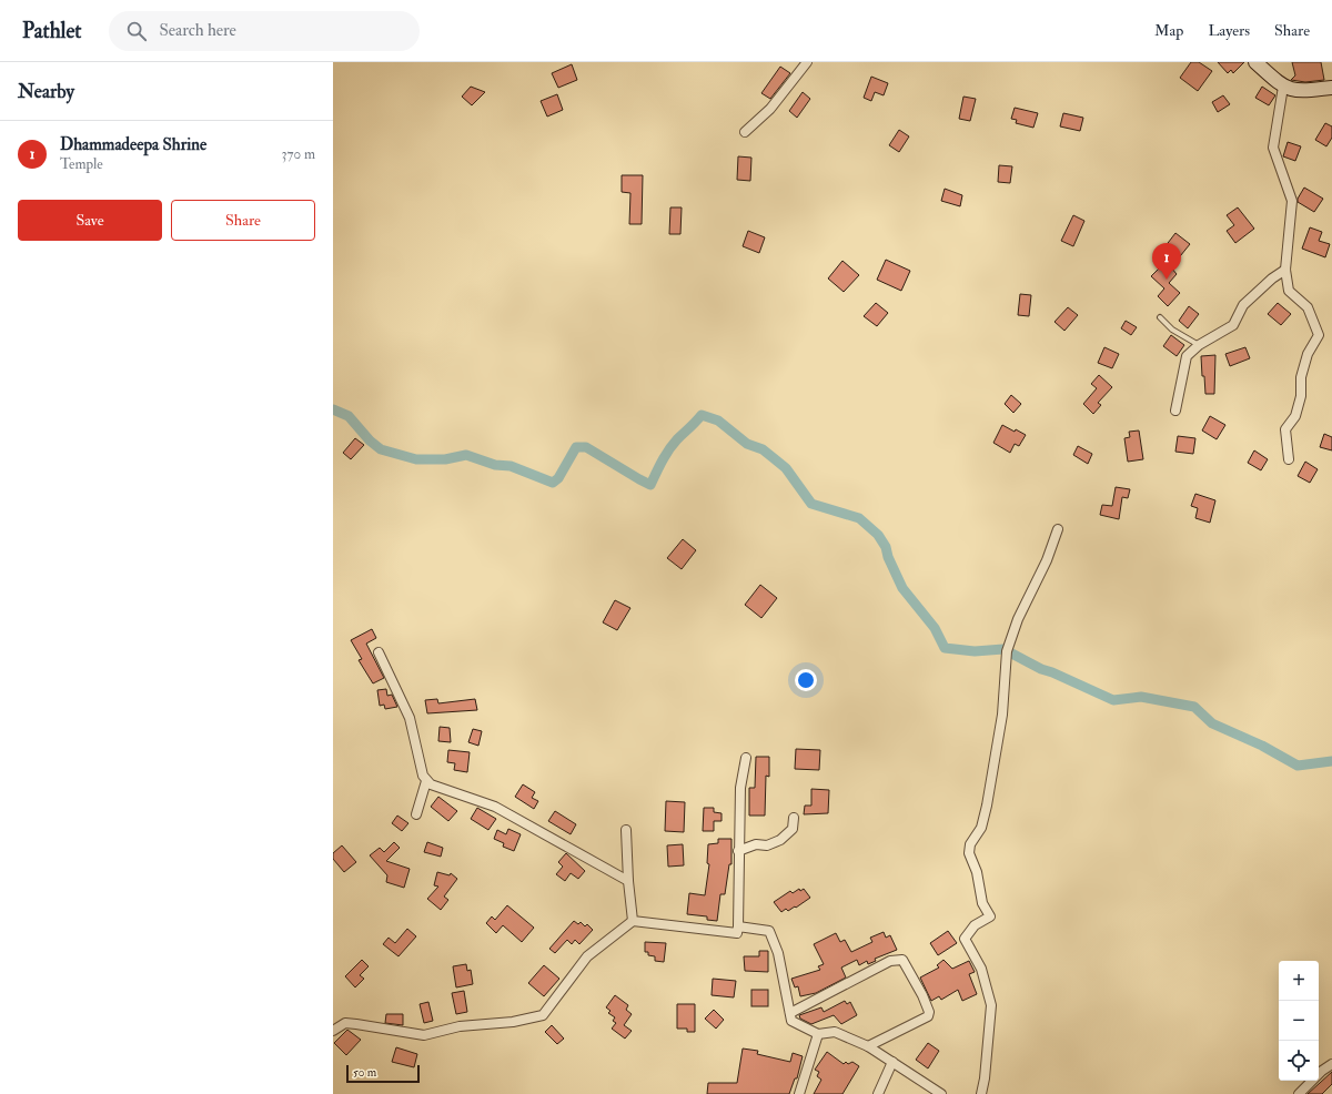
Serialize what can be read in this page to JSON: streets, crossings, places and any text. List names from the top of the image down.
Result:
{
  "scale_bar": "50 m",
  "page": {
    "header": "Pathlet",
    "search": "Search here",
    "nav": ["Map", "Layers", "Share"],
    "heading": "Nearby",
    "list": [
      {
        "mark": "1",
        "name": "Dhammadeepa Shrine",
        "note": "Temple",
        "value": "370 m"
      }
    ],
    "buttons": ["Save", "Share"],
    "pins": "1",
    "map_buttons": ["+", "−"],
    "scale": "50 m"
  }
}
